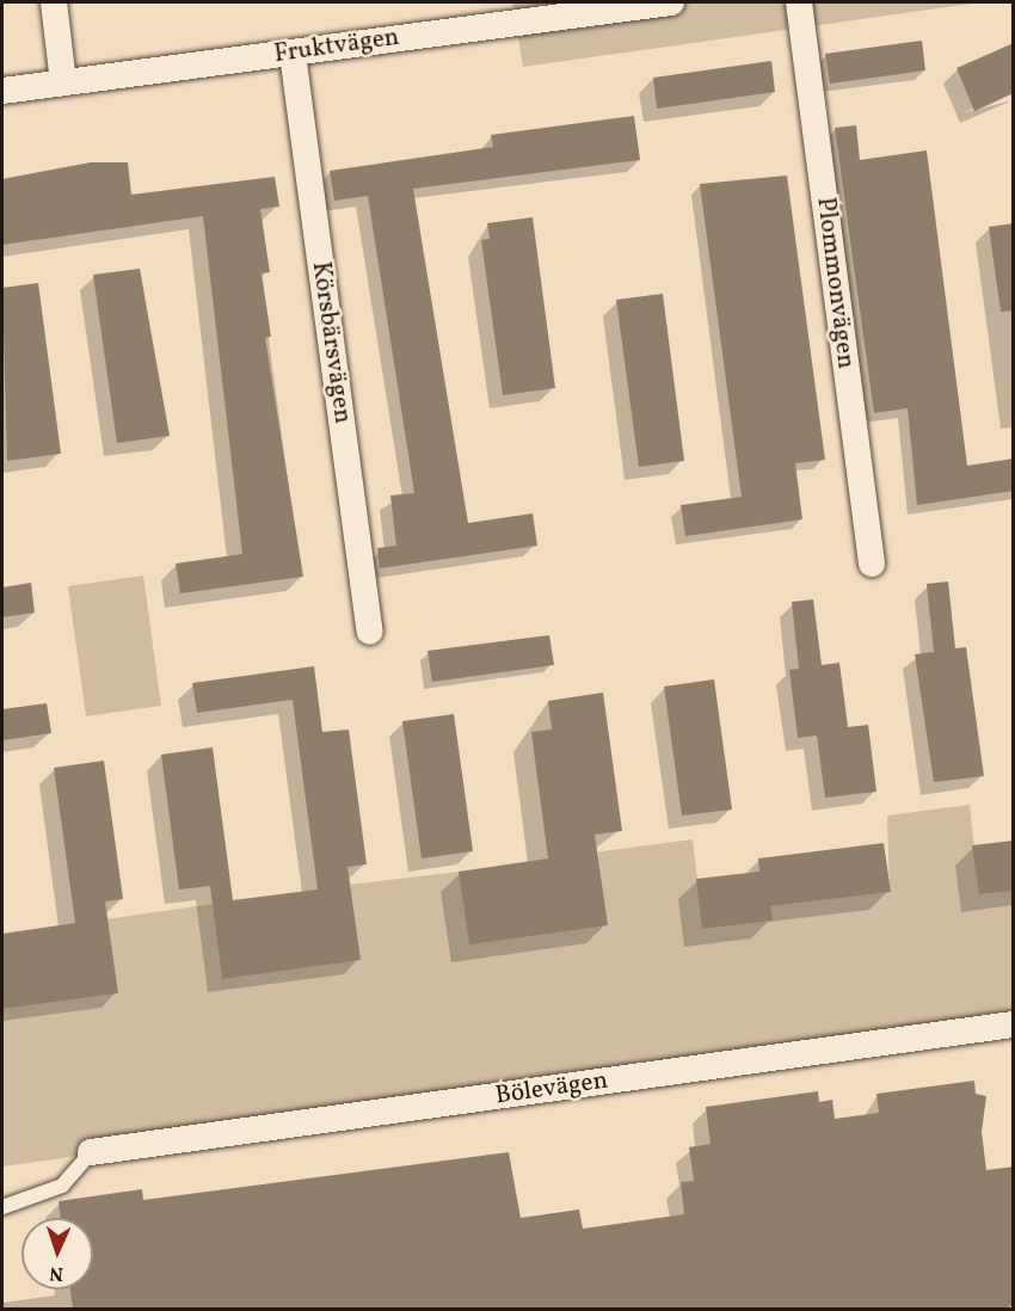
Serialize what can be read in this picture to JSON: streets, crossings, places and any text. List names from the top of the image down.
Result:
{
  "streets": {
    "street": [
      "Fruktvägen",
      "Plommonvägen",
      "Körsbärsvägen",
      "Bölevägen"
    ]
  },
  "crossings": [
    ["Fruktvägen", "Körsbärsvägen"]
  ],
  "north": "bottom"
}
